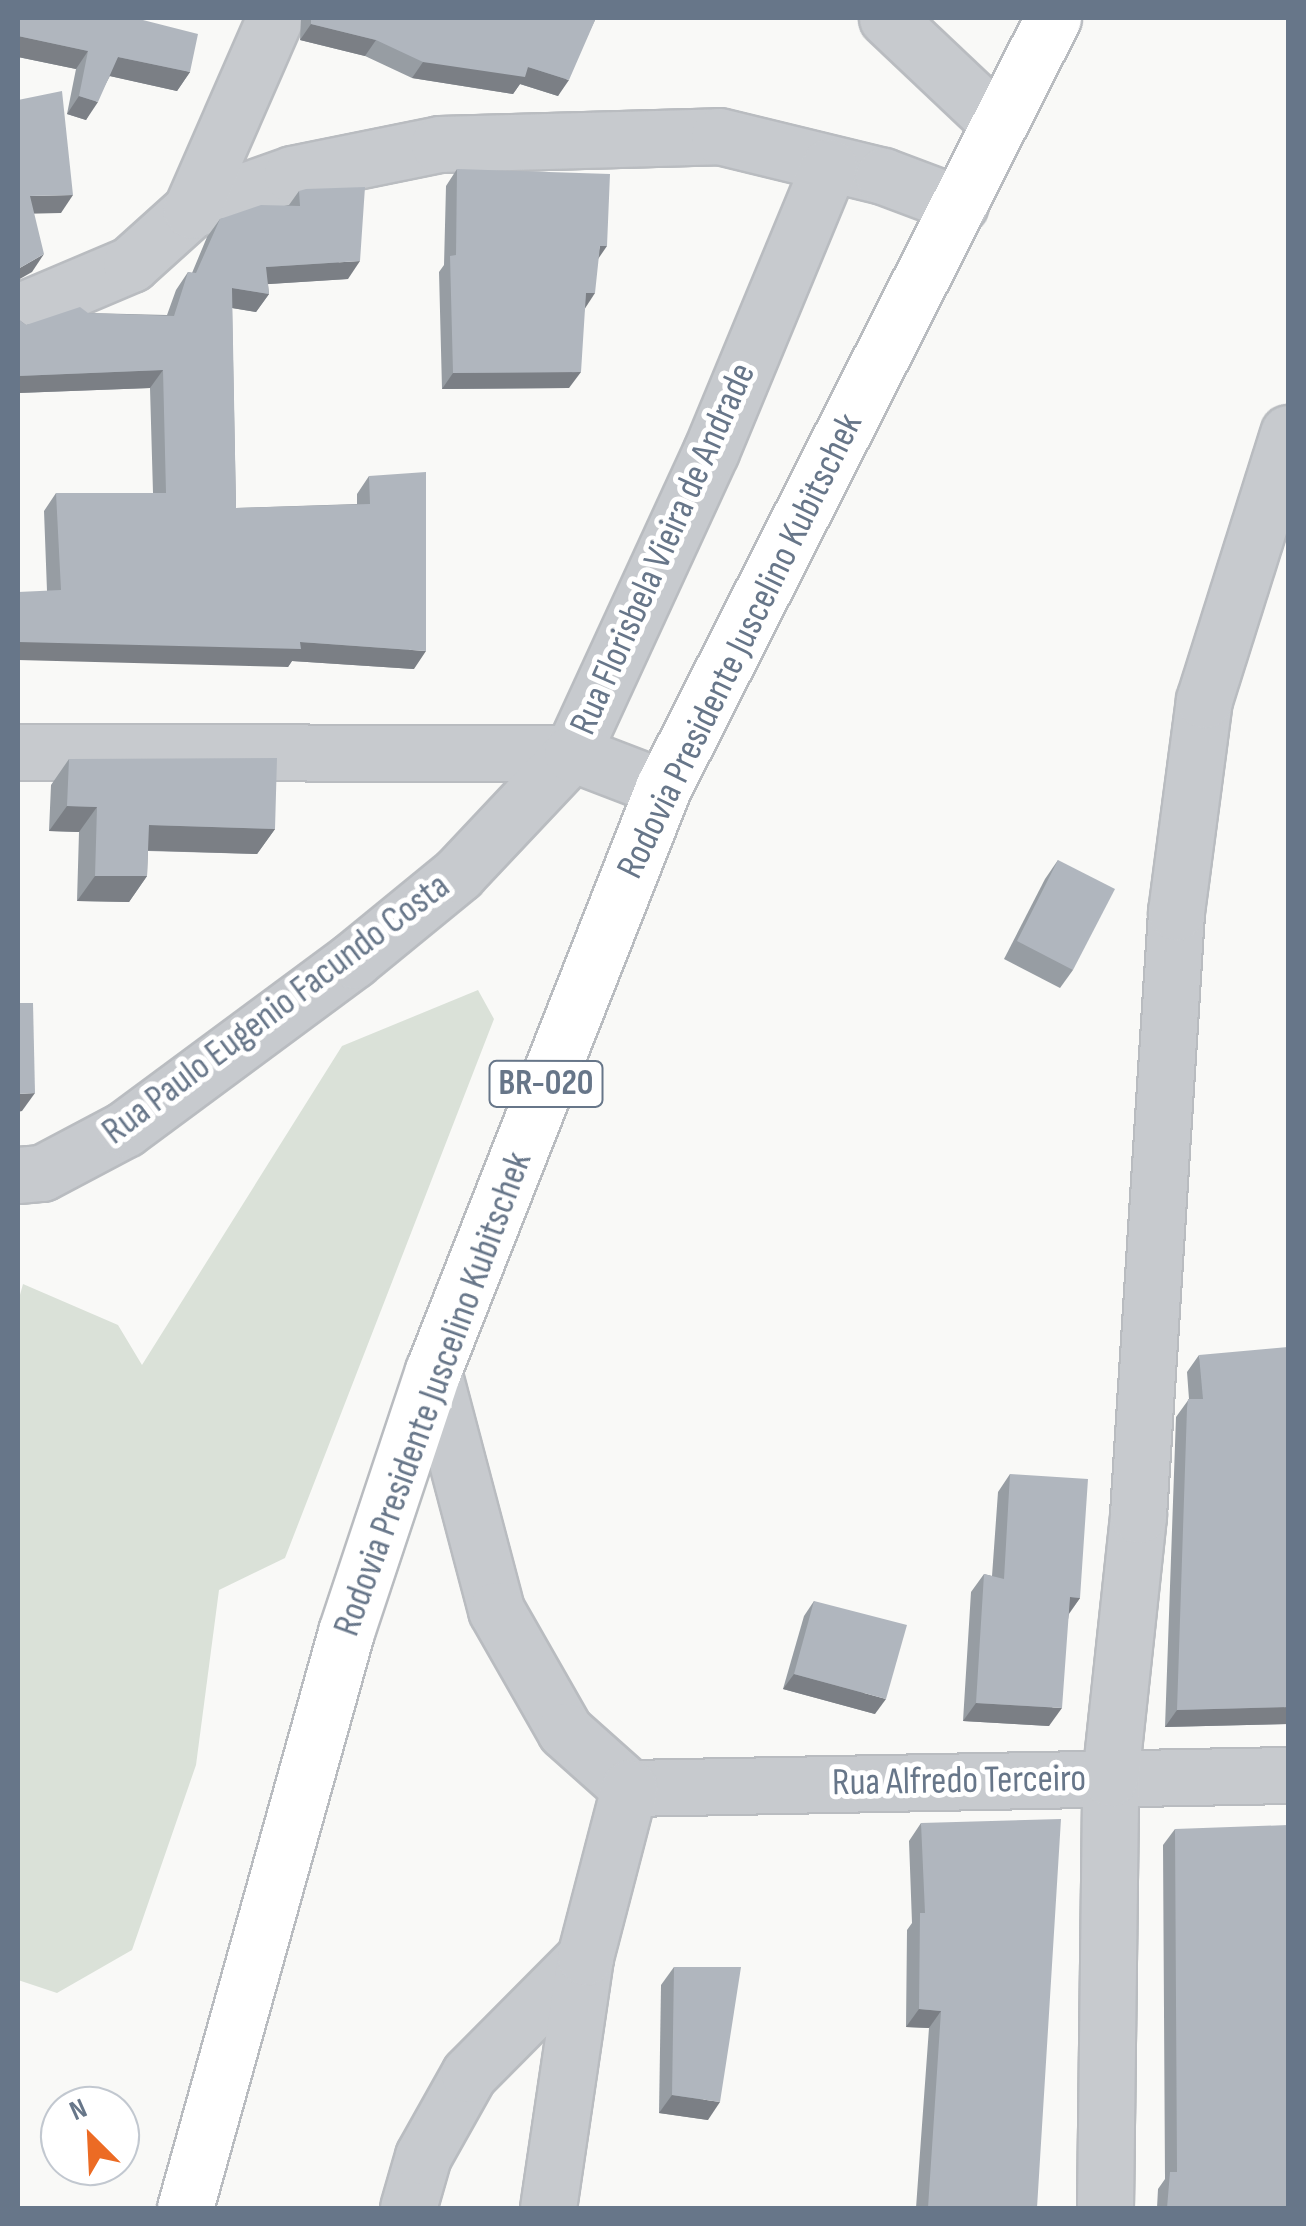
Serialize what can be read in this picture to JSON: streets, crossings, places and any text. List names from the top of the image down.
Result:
{
  "streets": {
    "highway": ["Rodovia Presidente Juscelino Kubitschek", "BR-020"],
    "street": ["Rua Florisbela Vieira de Andrade", "Rua Paulo Eugenio Facundo Costa", "Rua Alfredo Terceiro"]
  },
  "crossings": [
    ["Rua Florisbela Vieira de Andrade", "Rua Paulo Eugenio Facundo Costa"]
  ],
  "north": "top left"
}
